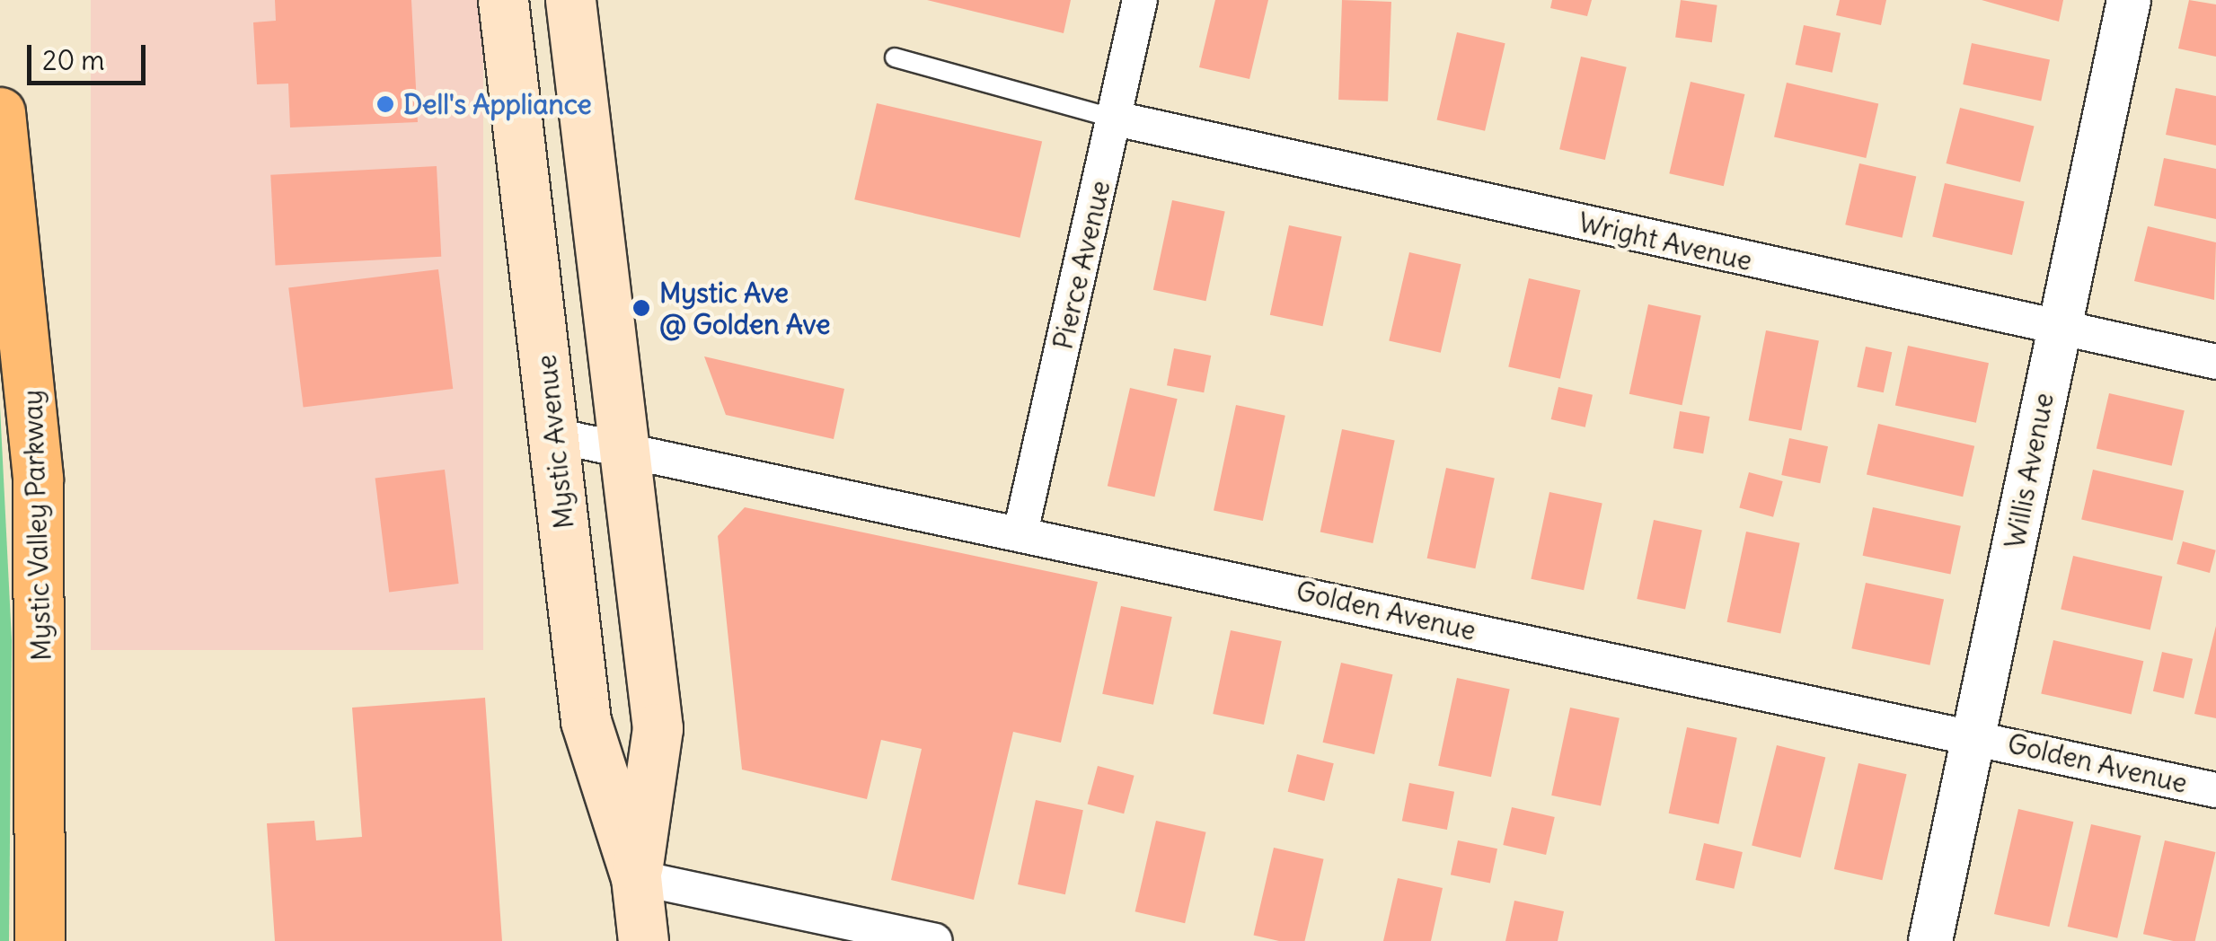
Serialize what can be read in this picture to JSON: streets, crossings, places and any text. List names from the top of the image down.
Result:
{
  "streets": {
    "main road": ["Mystic Avenue", "Mystic Valley Parkway"],
    "street": [
      "Wright Avenue",
      "Pierce Avenue",
      "Willis Avenue",
      "Golden Avenue"
    ]
  },
  "crossings": [
    ["Wright Avenue", "Pierce Avenue"],
    ["Wright Avenue", "Willis Avenue"],
    ["Pierce Avenue", "Golden Avenue"],
    ["Mystic Avenue", "Golden Avenue"],
    ["Willis Avenue", "Golden Avenue"]
  ],
  "places": ["Dell's Appliance", "Mystic Ave @ Golden Ave"],
  "scale_bar": "20 m"
}
